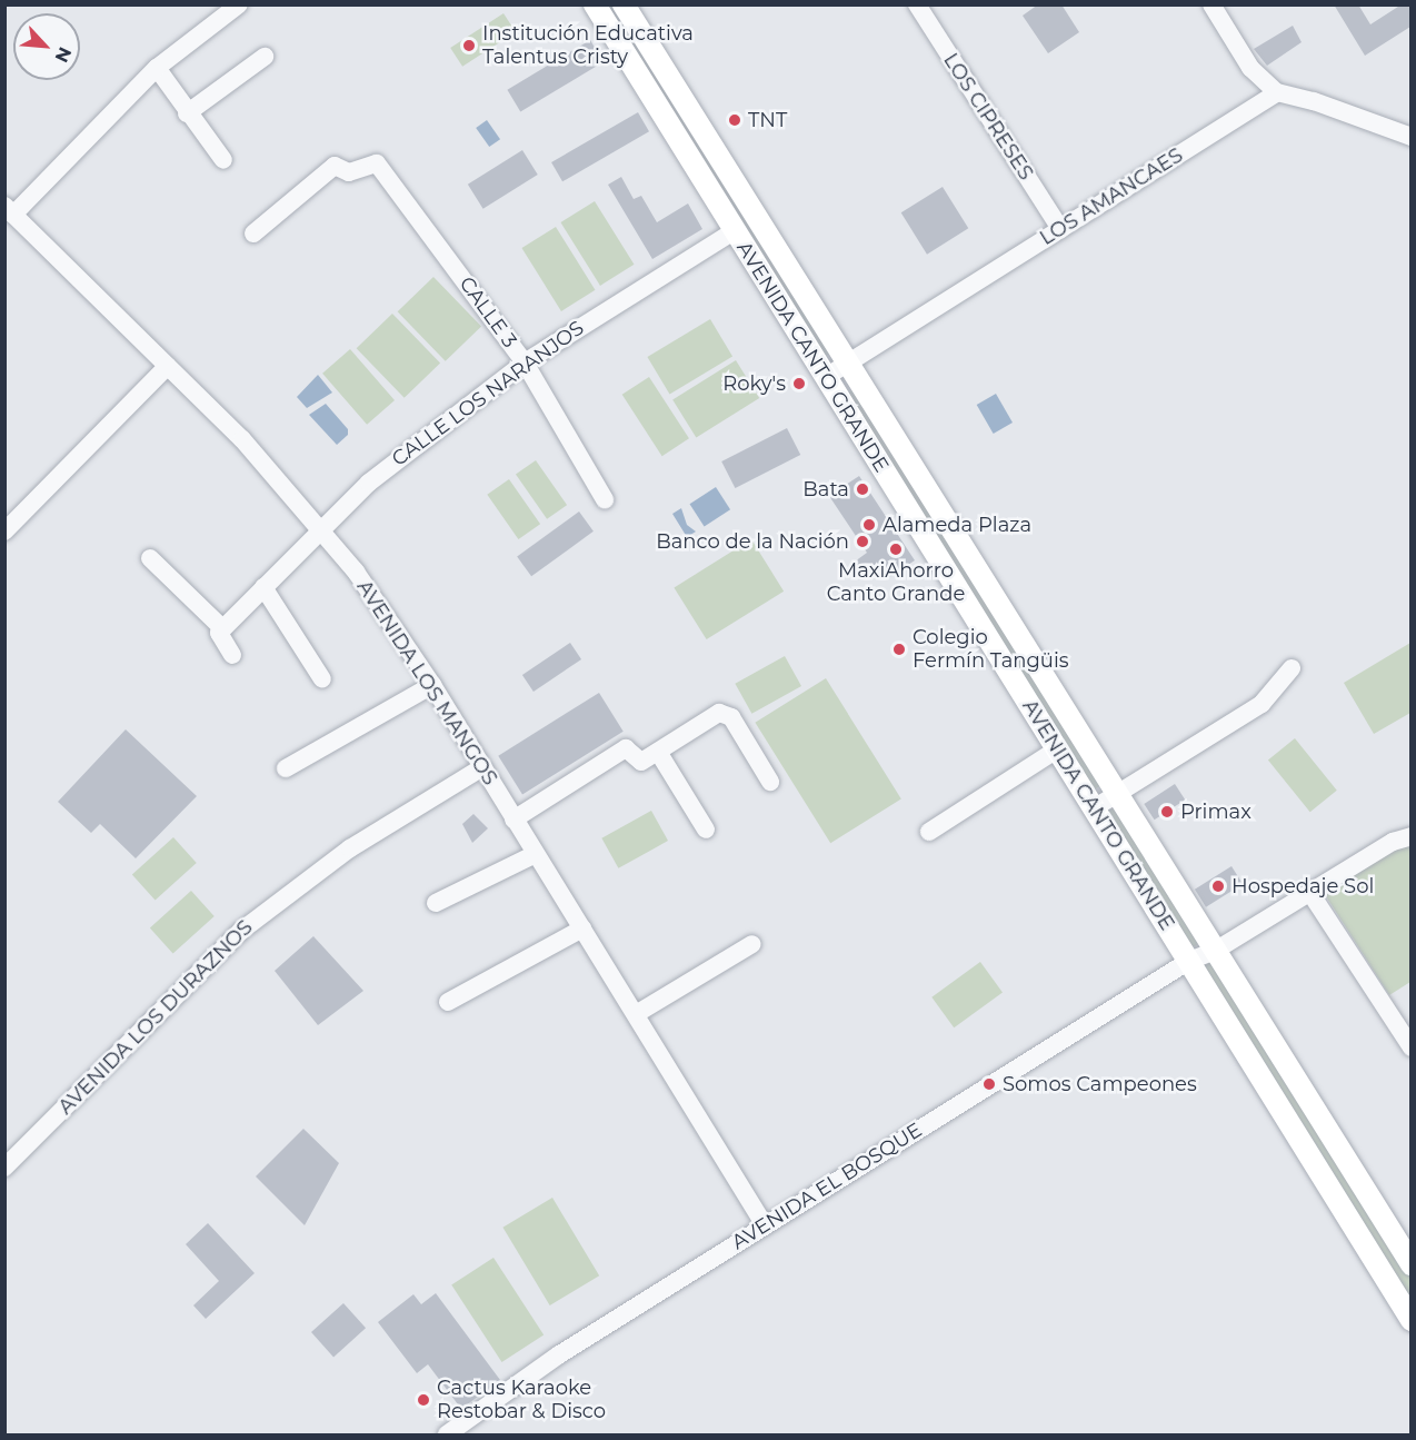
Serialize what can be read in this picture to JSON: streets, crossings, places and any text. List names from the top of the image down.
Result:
{
  "streets": {
    "main road": ["AVENIDA CANTO GRANDE"],
    "street": [
      "LOS CIPRESES",
      "LOS AMANCAES",
      "CALLE 3",
      "CALLE LOS NARANJOS",
      "AVENIDA LOS MANGOS",
      "AVENIDA LOS DURAZNOS",
      "AVENIDA EL BOSQUE"
    ]
  },
  "crossings": [
    ["LOS CIPRESES", "LOS AMANCAES"],
    ["LOS AMANCAES", "AVENIDA CANTO GRANDE"],
    ["CALLE 3", "CALLE LOS NARANJOS"],
    ["AVENIDA CANTO GRANDE", "CALLE LOS NARANJOS"],
    ["AVENIDA CANTO GRANDE", "AVENIDA EL BOSQUE"],
    ["CALLE LOS NARANJOS", "AVENIDA LOS MANGOS"],
    ["AVENIDA LOS MANGOS", "AVENIDA LOS DURAZNOS"],
    ["AVENIDA LOS MANGOS", "AVENIDA EL BOSQUE"]
  ],
  "places": [
    "Institución Educativa Talentus Cristy",
    "TNT",
    "Roky's",
    "Bata",
    "Alameda Plaza",
    "Banco de la Nación",
    "MaxiAhorro Canto Grande",
    "Colegio Fermín Tangüis",
    "Primax",
    "Hospedaje Sol",
    "Somos Campeones",
    "Cactus Karaoke Restobar & Disco"
  ],
  "north": "bottom right"
}
